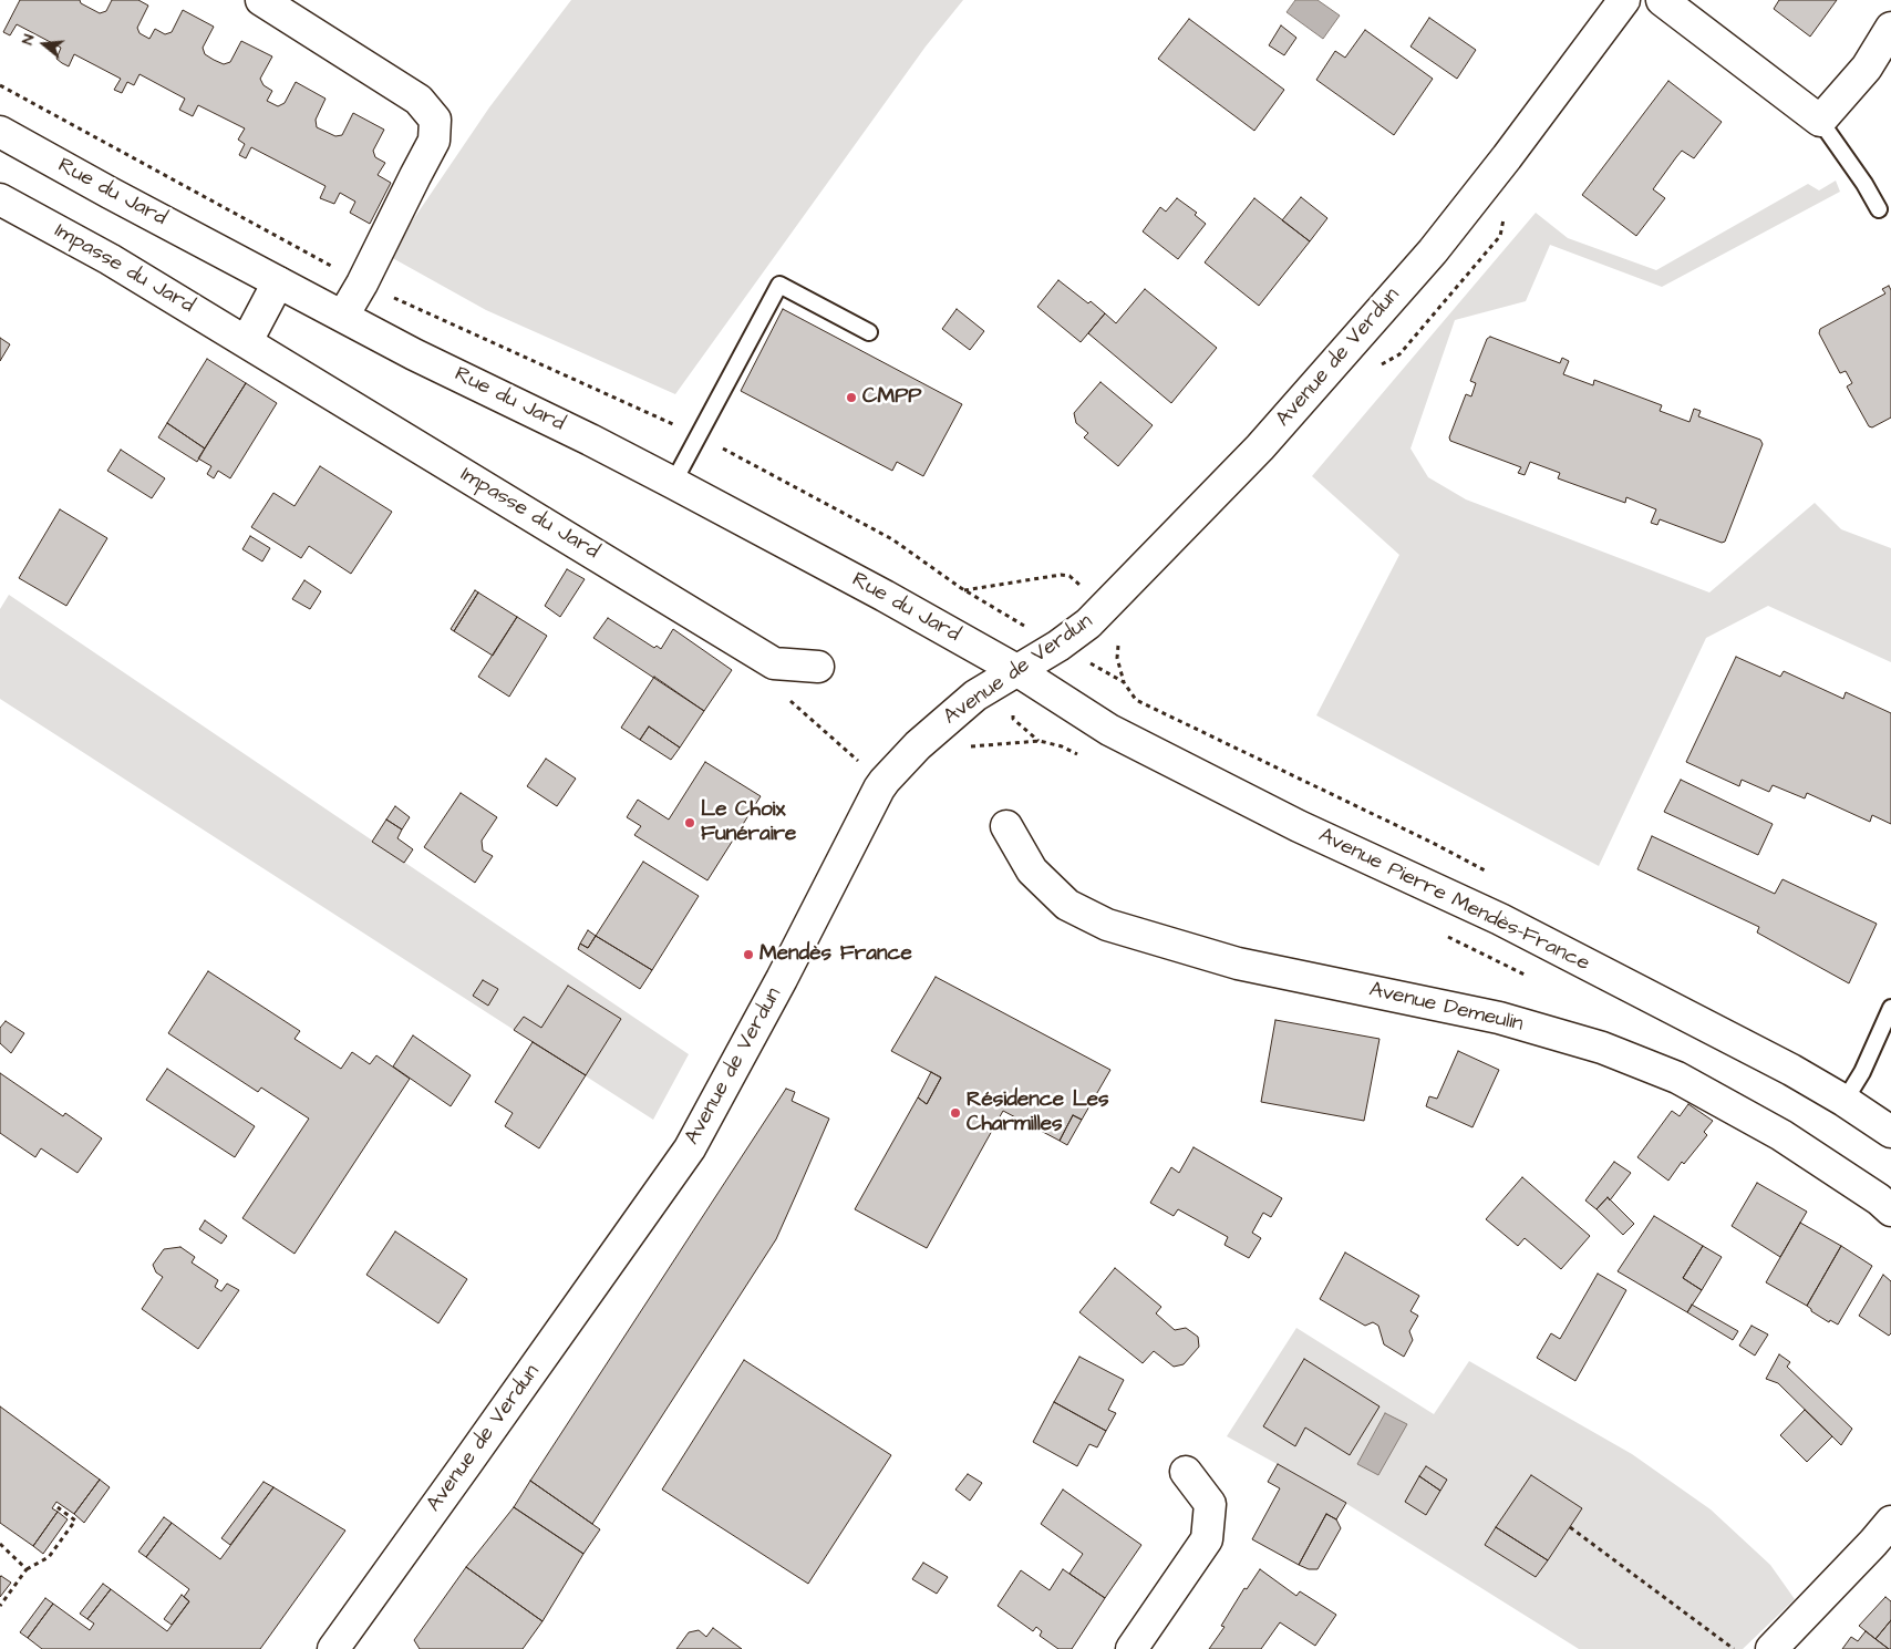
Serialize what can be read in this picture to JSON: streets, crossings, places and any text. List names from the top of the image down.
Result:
{
  "streets": {
    "street": [
      "Rue du Jard",
      "Impasse du Jard",
      "Avenue de Verdun",
      "Avenue Pierre Mendès-France",
      "Avenue Demeulin"
    ]
  },
  "crossings": [
    ["Rue du Jard", "Avenue de Verdun"],
    ["Rue du Jard", "Avenue Pierre Mendès-France"],
    ["Avenue de Verdun", "Avenue Pierre Mendès-France"]
  ],
  "places": [
    "CMPP",
    "Le Choix Funéraire",
    "Mendès France",
    "Résidence Les Charmilles"
  ],
  "north": "left"
}
